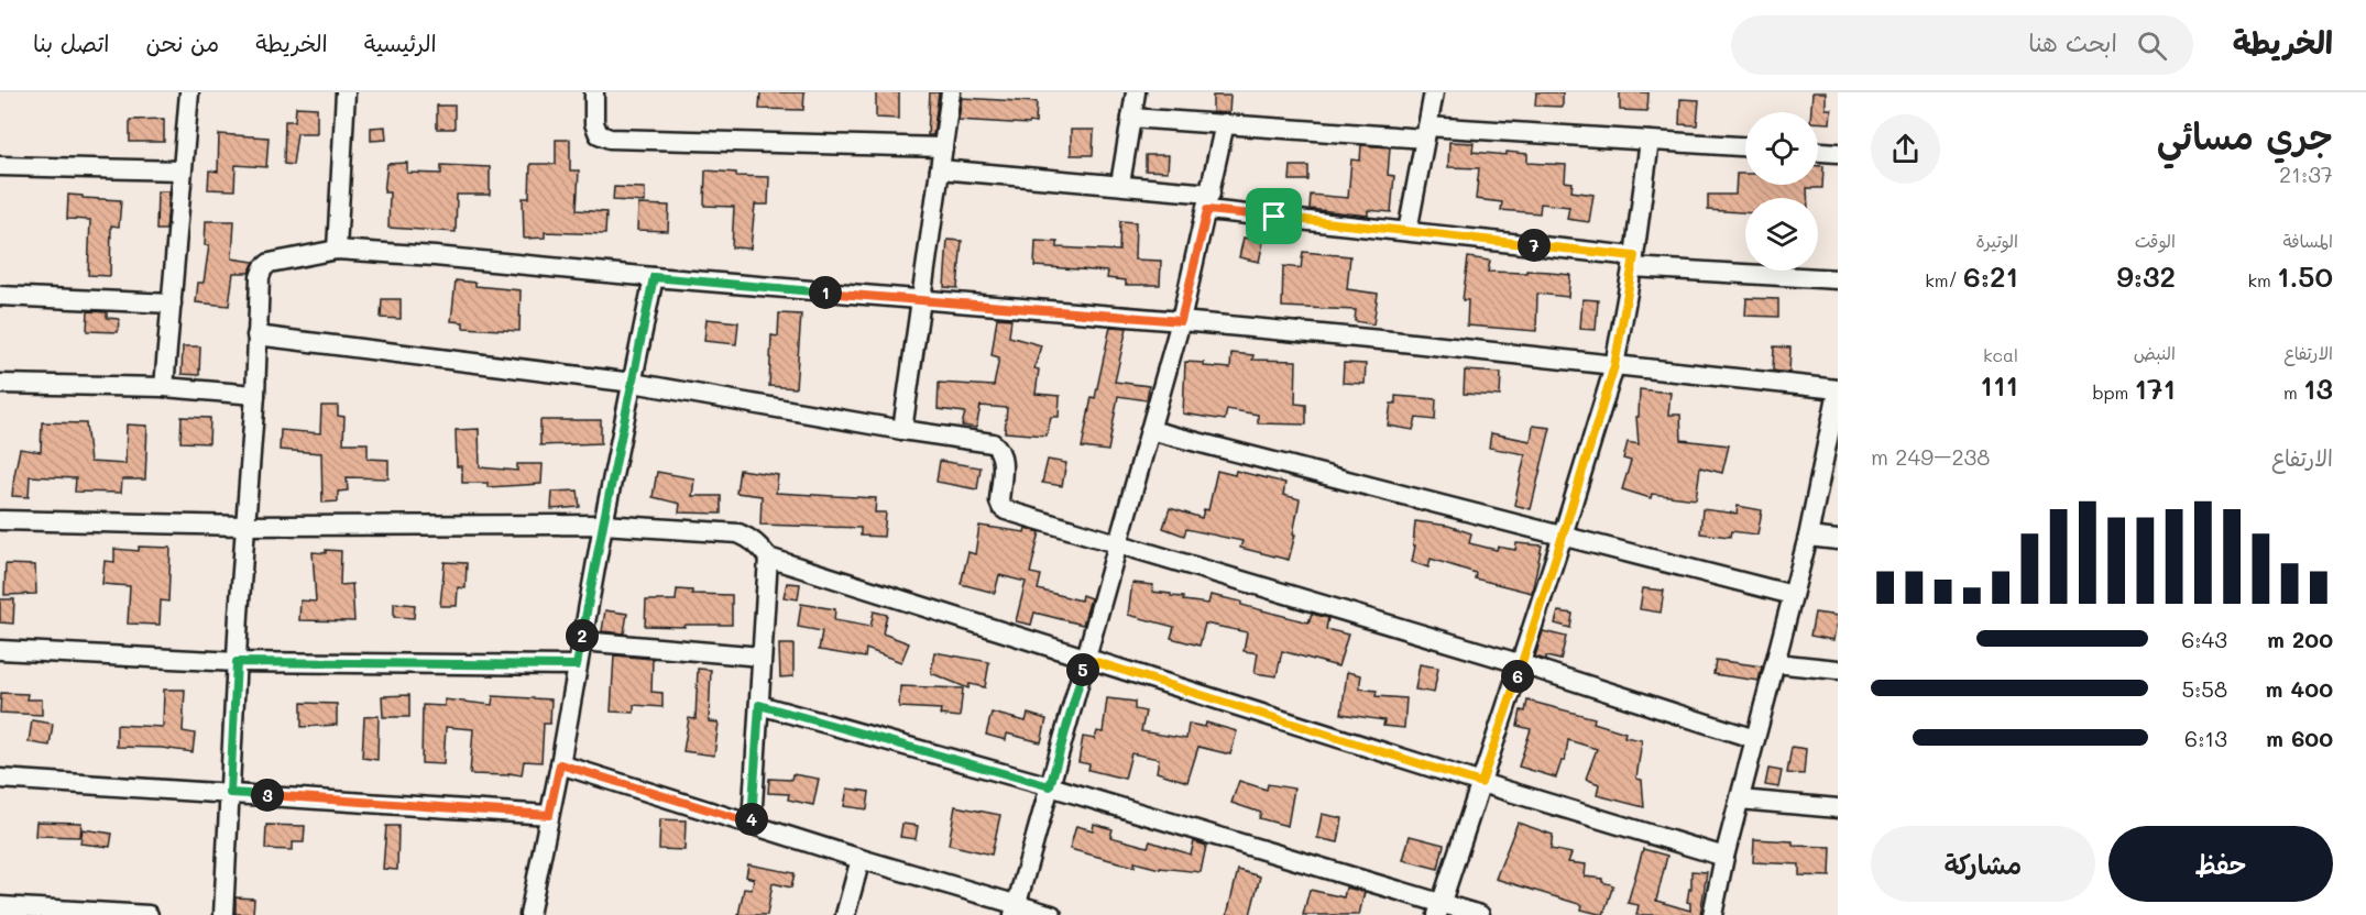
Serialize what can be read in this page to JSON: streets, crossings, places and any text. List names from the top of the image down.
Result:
{
  "page": {
    "header": "الخريطة",
    "search": "ابحث هنا",
    "nav": [
      "الرئيسية",
      "الخريطة",
      "من نحن",
      "اتصل بنا"
    ],
    "heading": ["جري مسائي", "21:37"],
    "stats": [
      ["المسافة", "1.50 km"],
      ["الوقت", "9:32"],
      ["الوتيرة", "6:21 /km"],
      ["الارتفاع", "13 m"],
      ["النبض", "171 bpm"],
      ["kcal", "111"]
    ],
    "pins": [
      "7",
      "1",
      "2",
      "5",
      "6",
      "3",
      "4"
    ],
    "chart": ["الارتفاع", "238–249 m"],
    "list": [
      {
        "name": "200 m",
        "note": "6:43"
      },
      {
        "name": "400 m",
        "note": "5:58"
      },
      {
        "name": "600 m",
        "note": "6:13"
      }
    ],
    "buttons": ["حفظ", "مشاركة"]
  }
}
